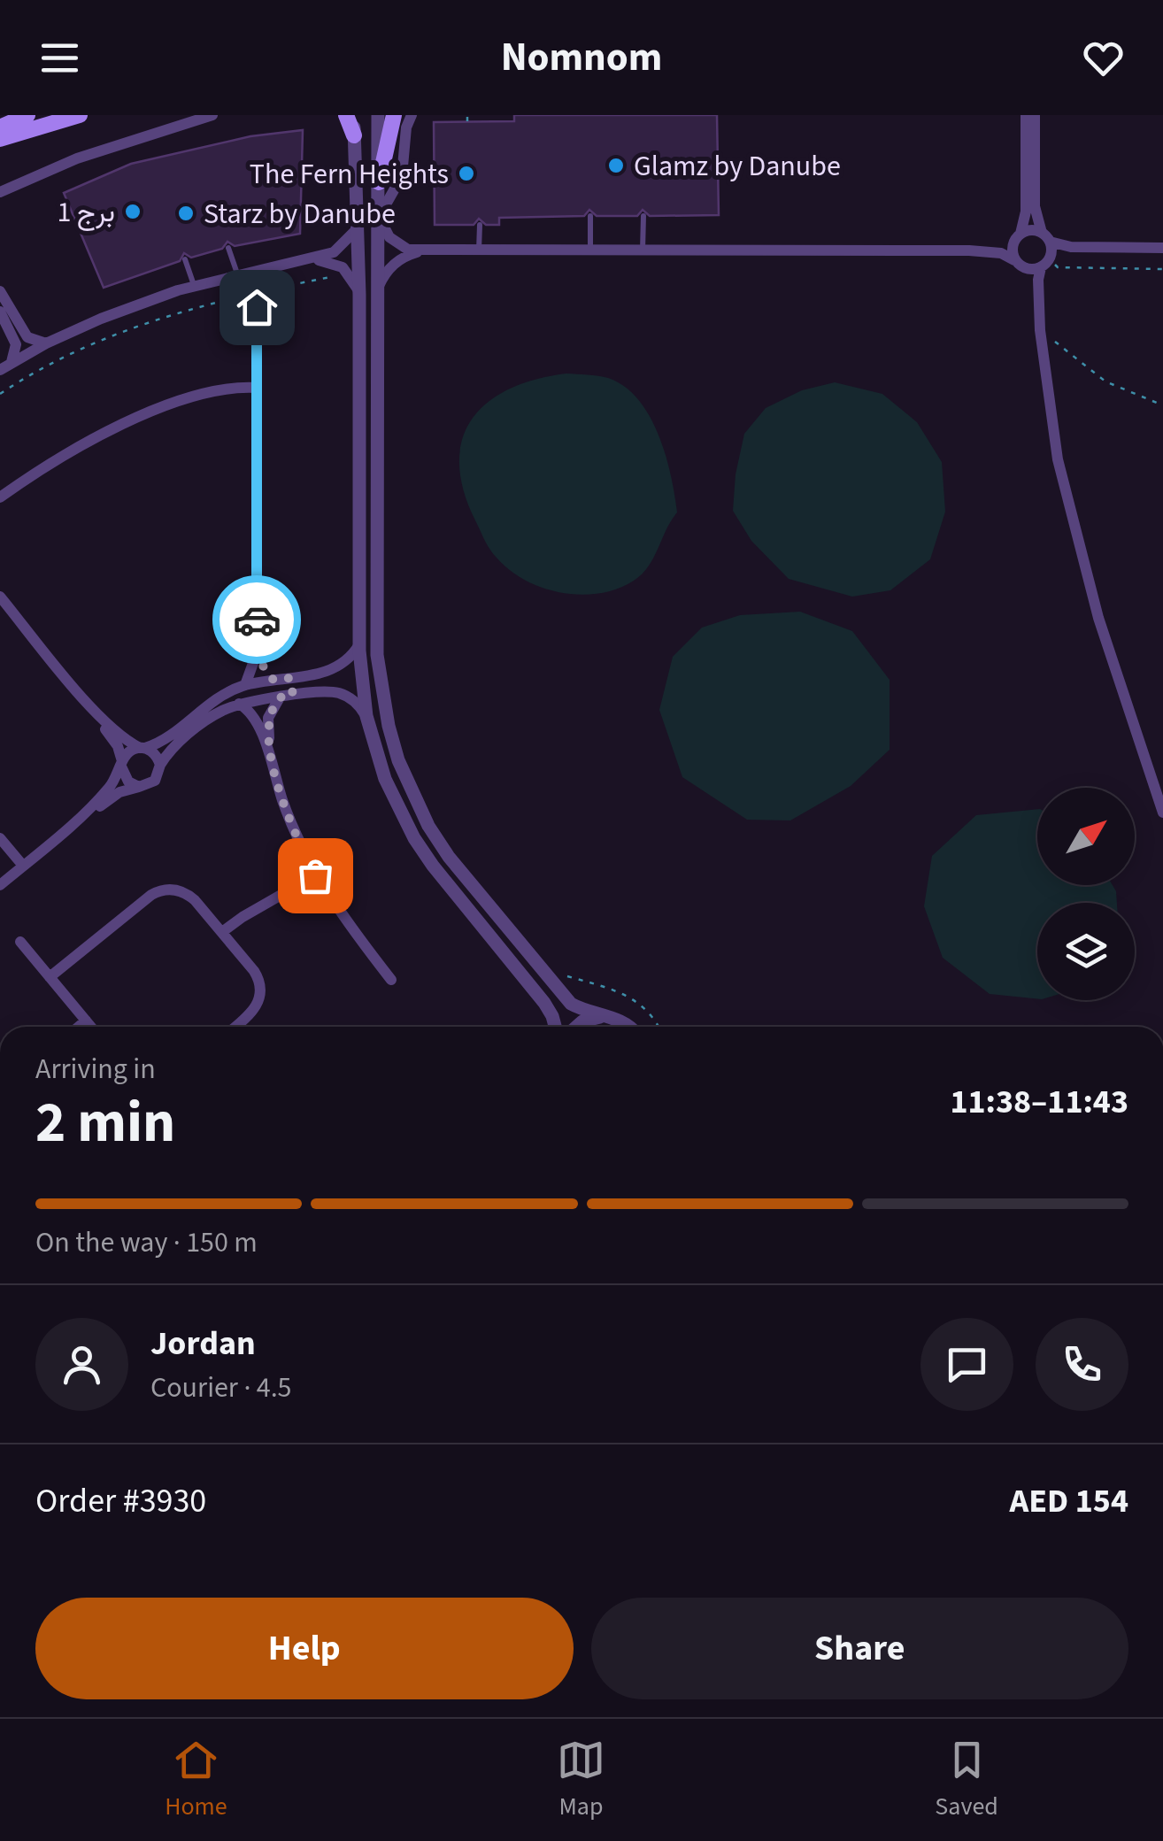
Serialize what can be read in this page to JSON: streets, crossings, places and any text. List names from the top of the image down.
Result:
{
  "places": [
    "Glamz by Danube",
    "The Fern Heights",
    "برج 1",
    "Starz by Danube"
  ],
  "north": "top right",
  "page": {
    "header": "Nomnom",
    "heading": ["2 min", "Arriving in", "11:38–11:43"],
    "panel": [
      "Jordan",
      "Courier · 4.5",
      "Order #3930",
      "AED 154"
    ],
    "bar": "On the way · 150 m",
    "buttons": ["Help", "Share"],
    "tabs": ["Home", "Map", "Saved"]
  }
}
